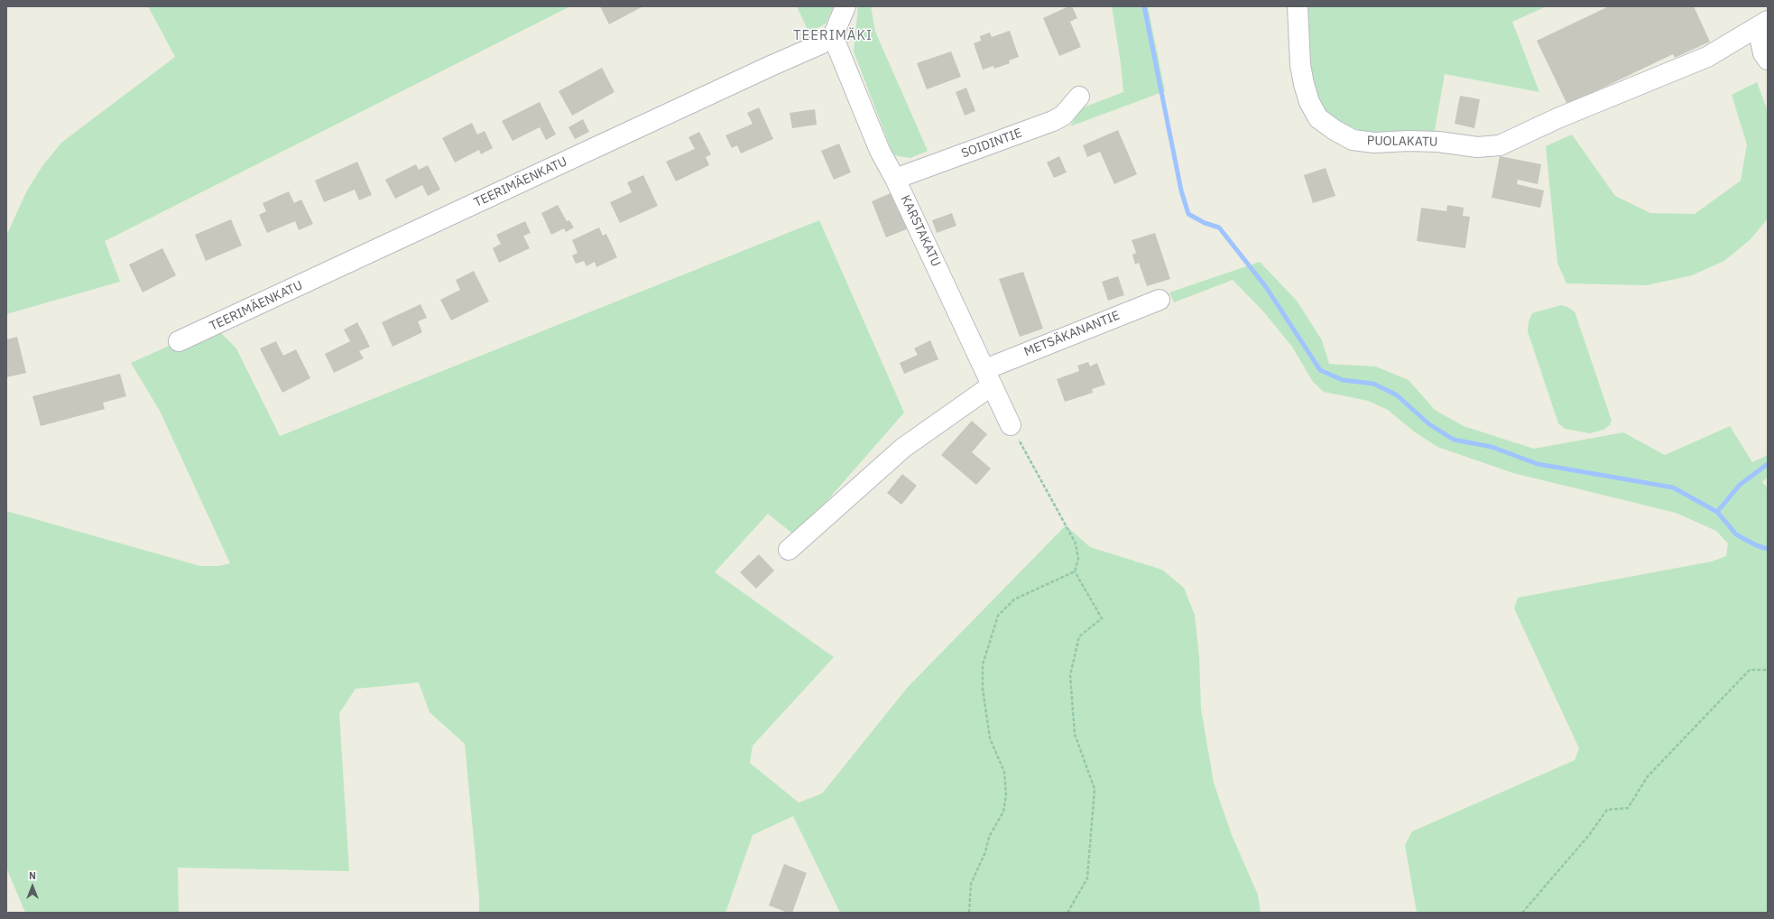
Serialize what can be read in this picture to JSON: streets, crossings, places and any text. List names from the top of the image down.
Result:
{
  "streets": {
    "street": [
      "PUOLAKATU",
      "SOIDINTIE",
      "TEERIMÄENKATU",
      "KARSTAKATU",
      "METSÄKANANTIE"
    ]
  },
  "crossings": [
    ["SOIDINTIE", "KARSTAKATU"],
    ["TEERIMÄENKATU", "KARSTAKATU"],
    ["KARSTAKATU", "METSÄKANANTIE"]
  ],
  "districts": ["TEERIMÄKI"],
  "north": "top"
}
